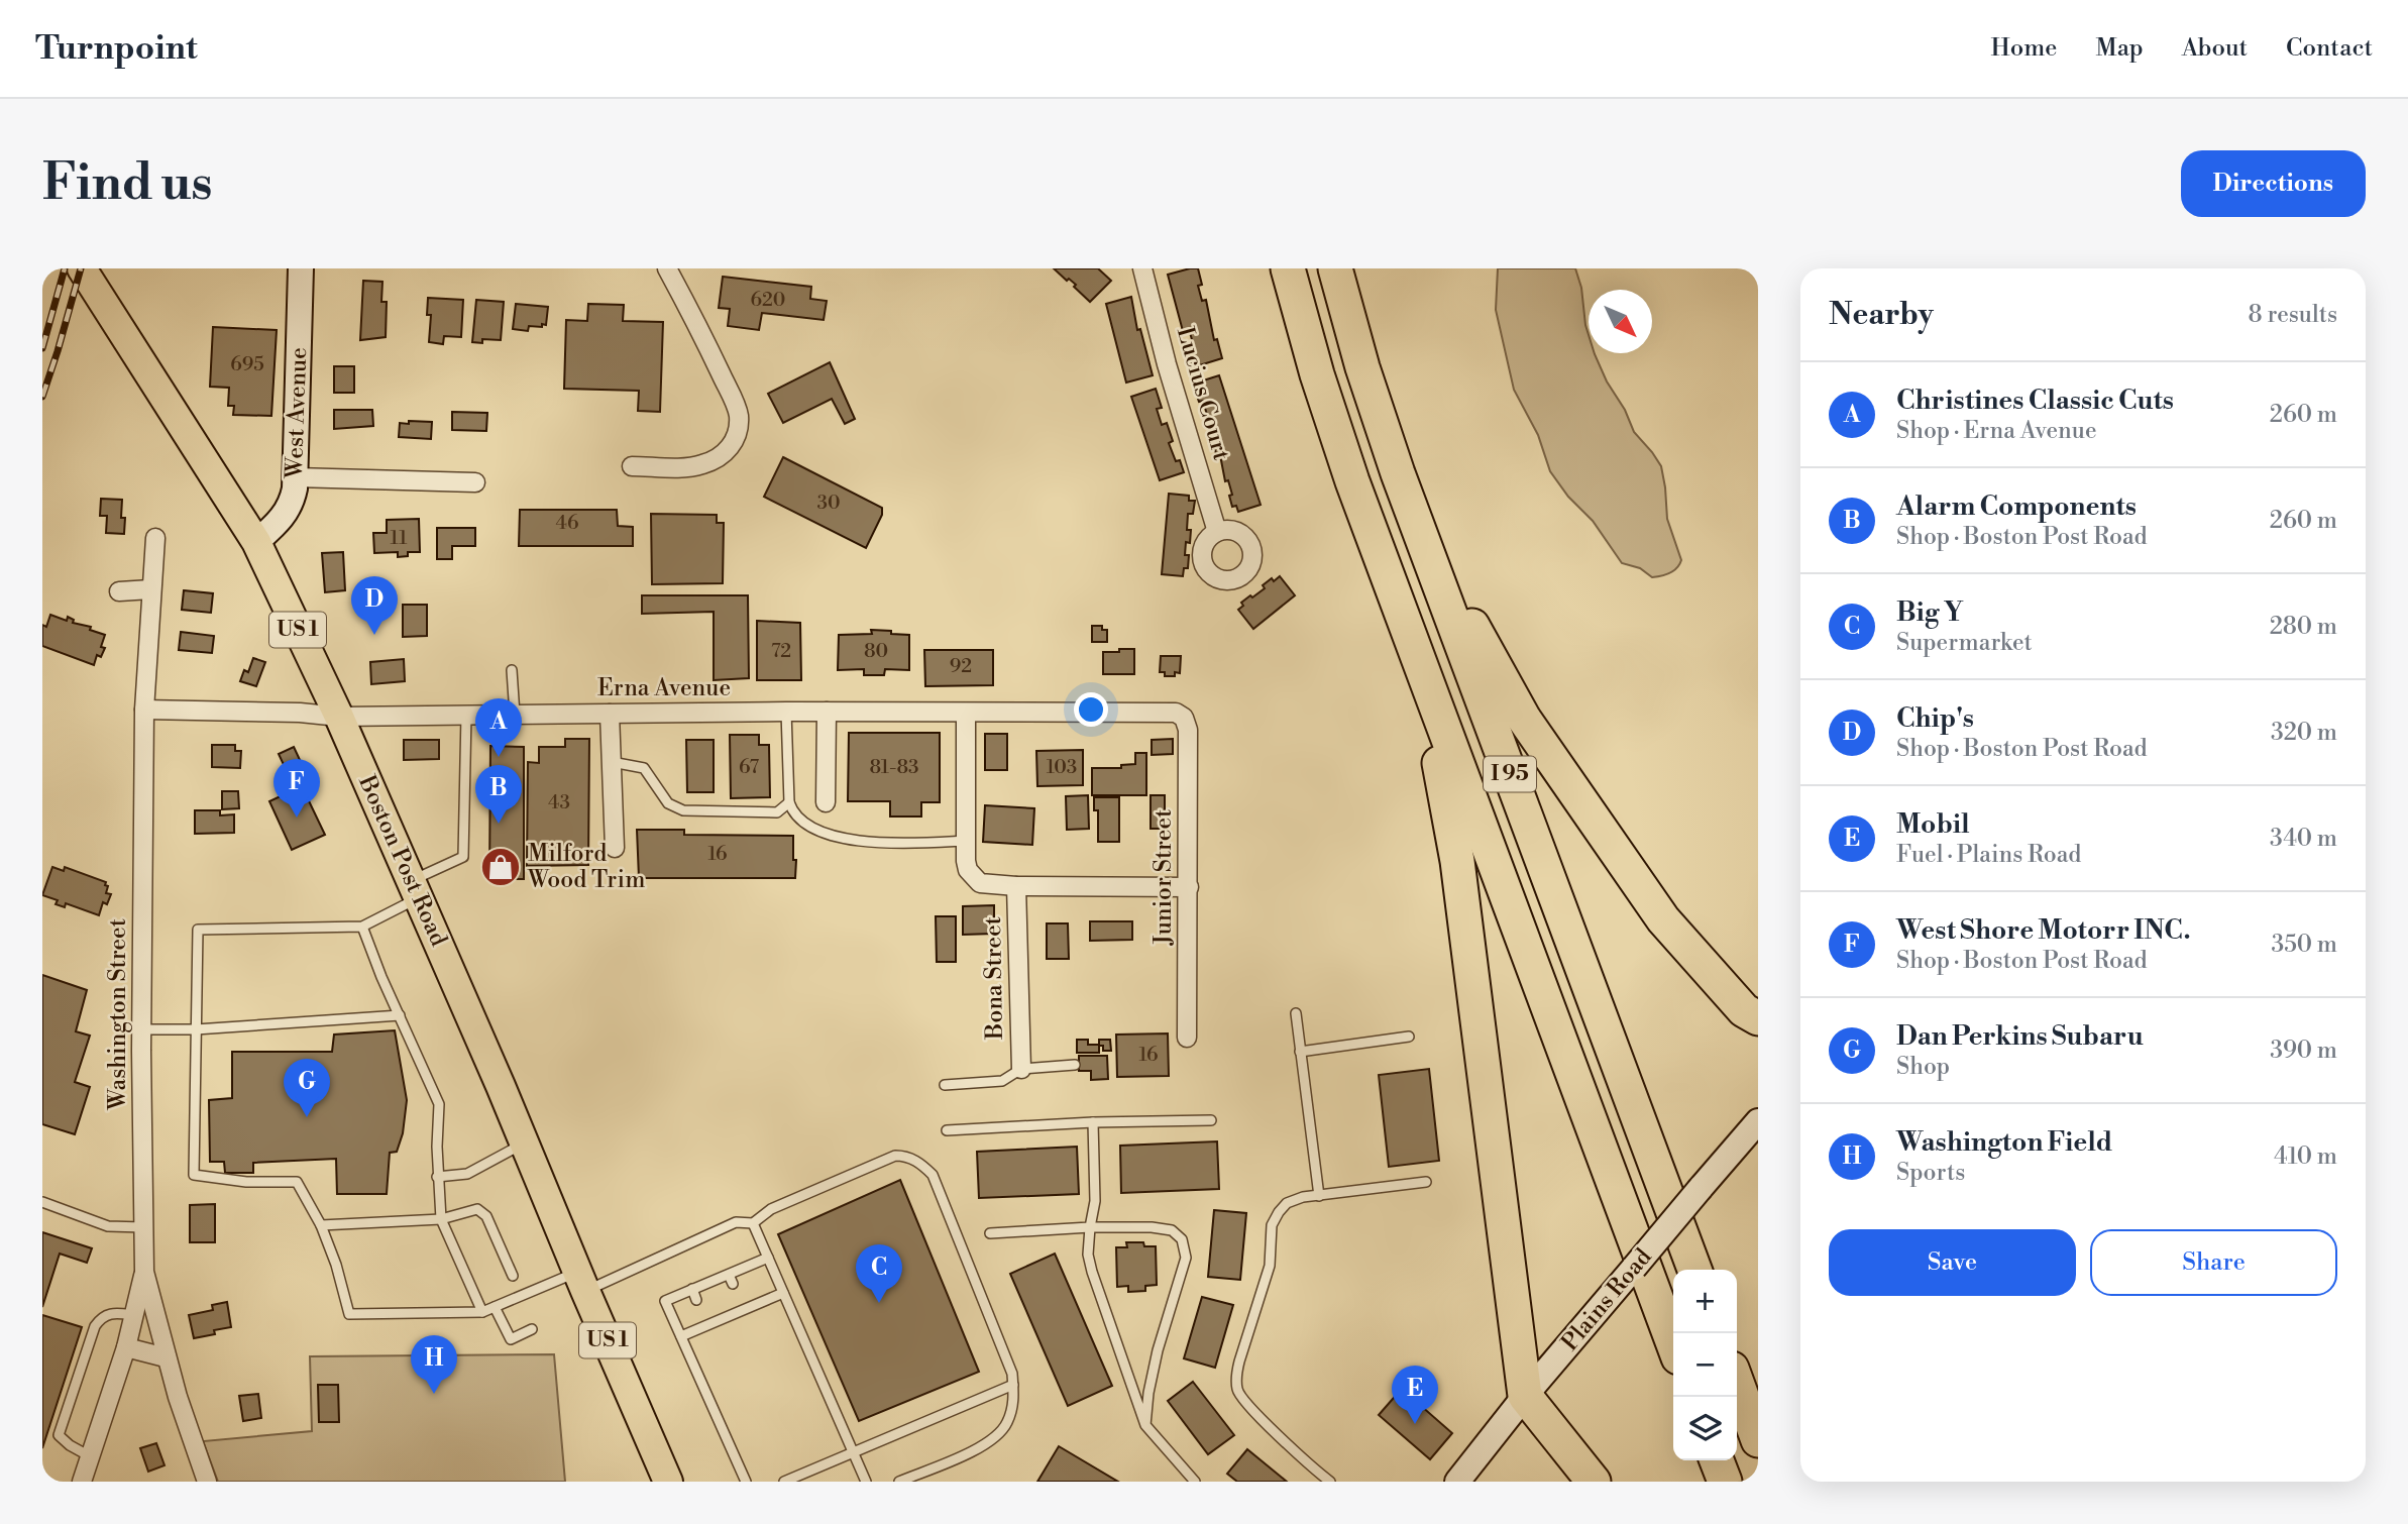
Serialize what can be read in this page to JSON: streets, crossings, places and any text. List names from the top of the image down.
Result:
{
  "streets": {
    "highway": ["I 95"],
    "main road": [
      "West Avenue",
      "US 1",
      "Boston Post Road",
      "Plains Road"
    ],
    "street": [
      "Lucius Court",
      "Erna Avenue",
      "Junior Street",
      "Bona Street",
      "Washington Street"
    ]
  },
  "crossings": [
    ["West Avenue", "Boston Post Road"],
    ["Erna Avenue", "Boston Post Road"],
    ["Erna Avenue", "Junior Street"],
    ["Erna Avenue", "Washington Street"]
  ],
  "places": {
    "shop": ["Milford Wood Trim"]
  },
  "house_numbers": [
    "620",
    "695",
    "30",
    "46",
    "11",
    "72",
    "80",
    "92",
    "67",
    "81-83",
    "103",
    "43",
    "16",
    "16"
  ],
  "north": "bottom right",
  "page": {
    "header": "Turnpoint",
    "nav": [
      "Home",
      "Map",
      "About",
      "Contact"
    ],
    "buttons": [
      "Directions",
      ["Save", "Share"]
    ],
    "title": "Find us",
    "heading": ["Nearby", "8 results"],
    "list": [
      {
        "mark": "A",
        "name": "Christines Classic Cuts",
        "note": "Shop · Erna Avenue",
        "value": "260 m"
      },
      {
        "mark": "B",
        "name": "Alarm Components",
        "note": "Shop · Boston Post Road",
        "value": "260 m"
      },
      {
        "mark": "C",
        "name": "Big Y",
        "note": "Supermarket",
        "value": "280 m"
      },
      {
        "mark": "D",
        "name": "Chip's",
        "note": "Shop · Boston Post Road",
        "value": "320 m"
      },
      {
        "mark": "E",
        "name": "Mobil",
        "note": "Fuel · Plains Road",
        "value": "340 m"
      },
      {
        "mark": "F",
        "name": "West Shore Motorr INC.",
        "note": "Shop · Boston Post Road",
        "value": "350 m"
      },
      {
        "mark": "G",
        "name": "Dan Perkins Subaru",
        "note": "Shop",
        "value": "390 m"
      },
      {
        "mark": "H",
        "name": "Washington Field",
        "note": "Sports",
        "value": "410 m"
      }
    ],
    "pins": [
      "D",
      "A",
      "F",
      "B",
      "G",
      "C",
      "H",
      "E"
    ],
    "map_buttons": ["+", "−"]
  }
}
